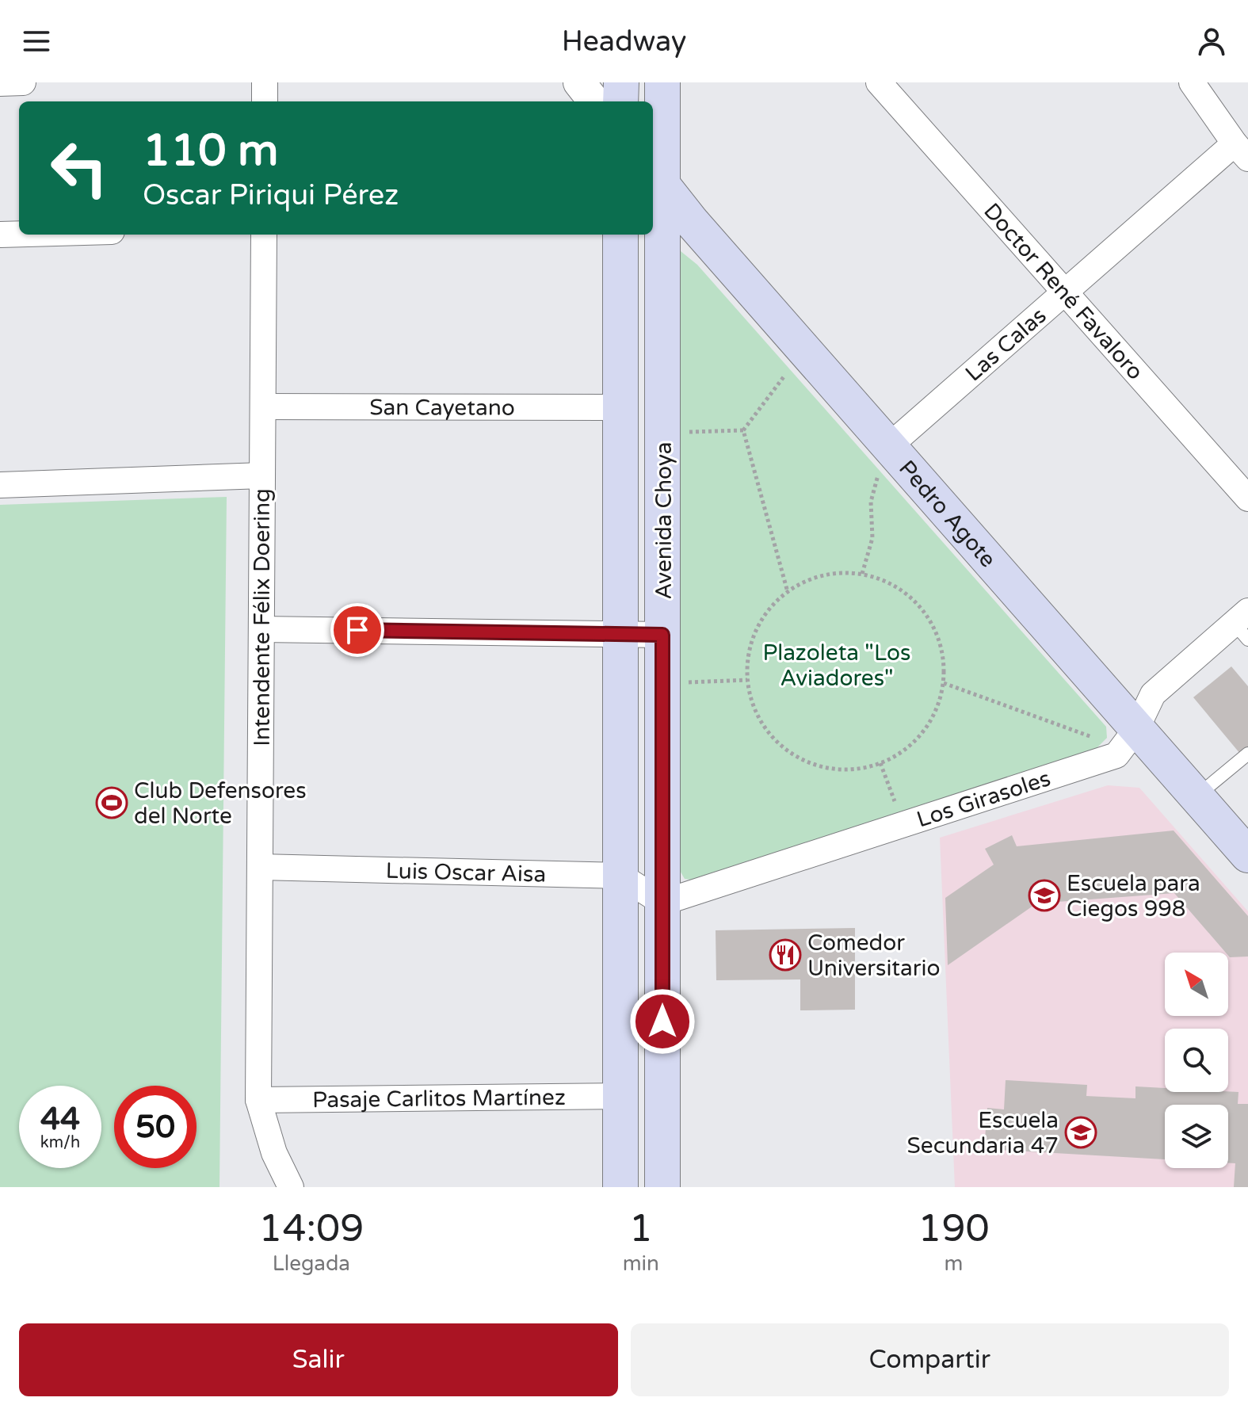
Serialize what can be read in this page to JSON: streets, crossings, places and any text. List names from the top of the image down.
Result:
{
  "streets": {
    "main road": ["Pedro Agote", "Avenida Choya"],
    "street": [
      "Doctor René Favaloro",
      "Las Calas",
      "San Cayetano",
      "Intendente Félix Doering",
      "Los Girasoles",
      "Luis Oscar Aisa",
      "Pasaje Carlitos Martínez"
    ]
  },
  "crossings": [
    ["Doctor René Favaloro", "Las Calas"],
    ["Las Calas", "Pedro Agote"],
    ["San Cayetano", "Avenida Choya"],
    ["San Cayetano", "Intendente Félix Doering"],
    ["Pedro Agote", "Avenida Choya"],
    ["Pedro Agote", "Los Girasoles"],
    ["Avenida Choya", "Los Girasoles"],
    ["Avenida Choya", "Luis Oscar Aisa"],
    ["Avenida Choya", "Pasaje Carlitos Martínez"],
    ["Intendente Félix Doering", "Luis Oscar Aisa"],
    ["Intendente Félix Doering", "Pasaje Carlitos Martínez"]
  ],
  "parks": ["Plazoleta \"Los Aviadores\""],
  "places": {
    "sports": ["Club Defensores del Norte"],
    "school or university": ["Escuela para Ciegos 998", "Escuela Secundaria 47"],
    "restaurant": ["Comedor Universitario"]
  },
  "north": "top left",
  "page": {
    "header": "Headway",
    "turn": ["110 m", "Oscar Piriqui Pérez"],
    "speed": "44 km/h",
    "limit": "50",
    "eta": [
      "14:09",
      "Llegada",
      "1",
      "min",
      "190",
      "m"
    ],
    "buttons": ["Salir", "Compartir"]
  }
}
